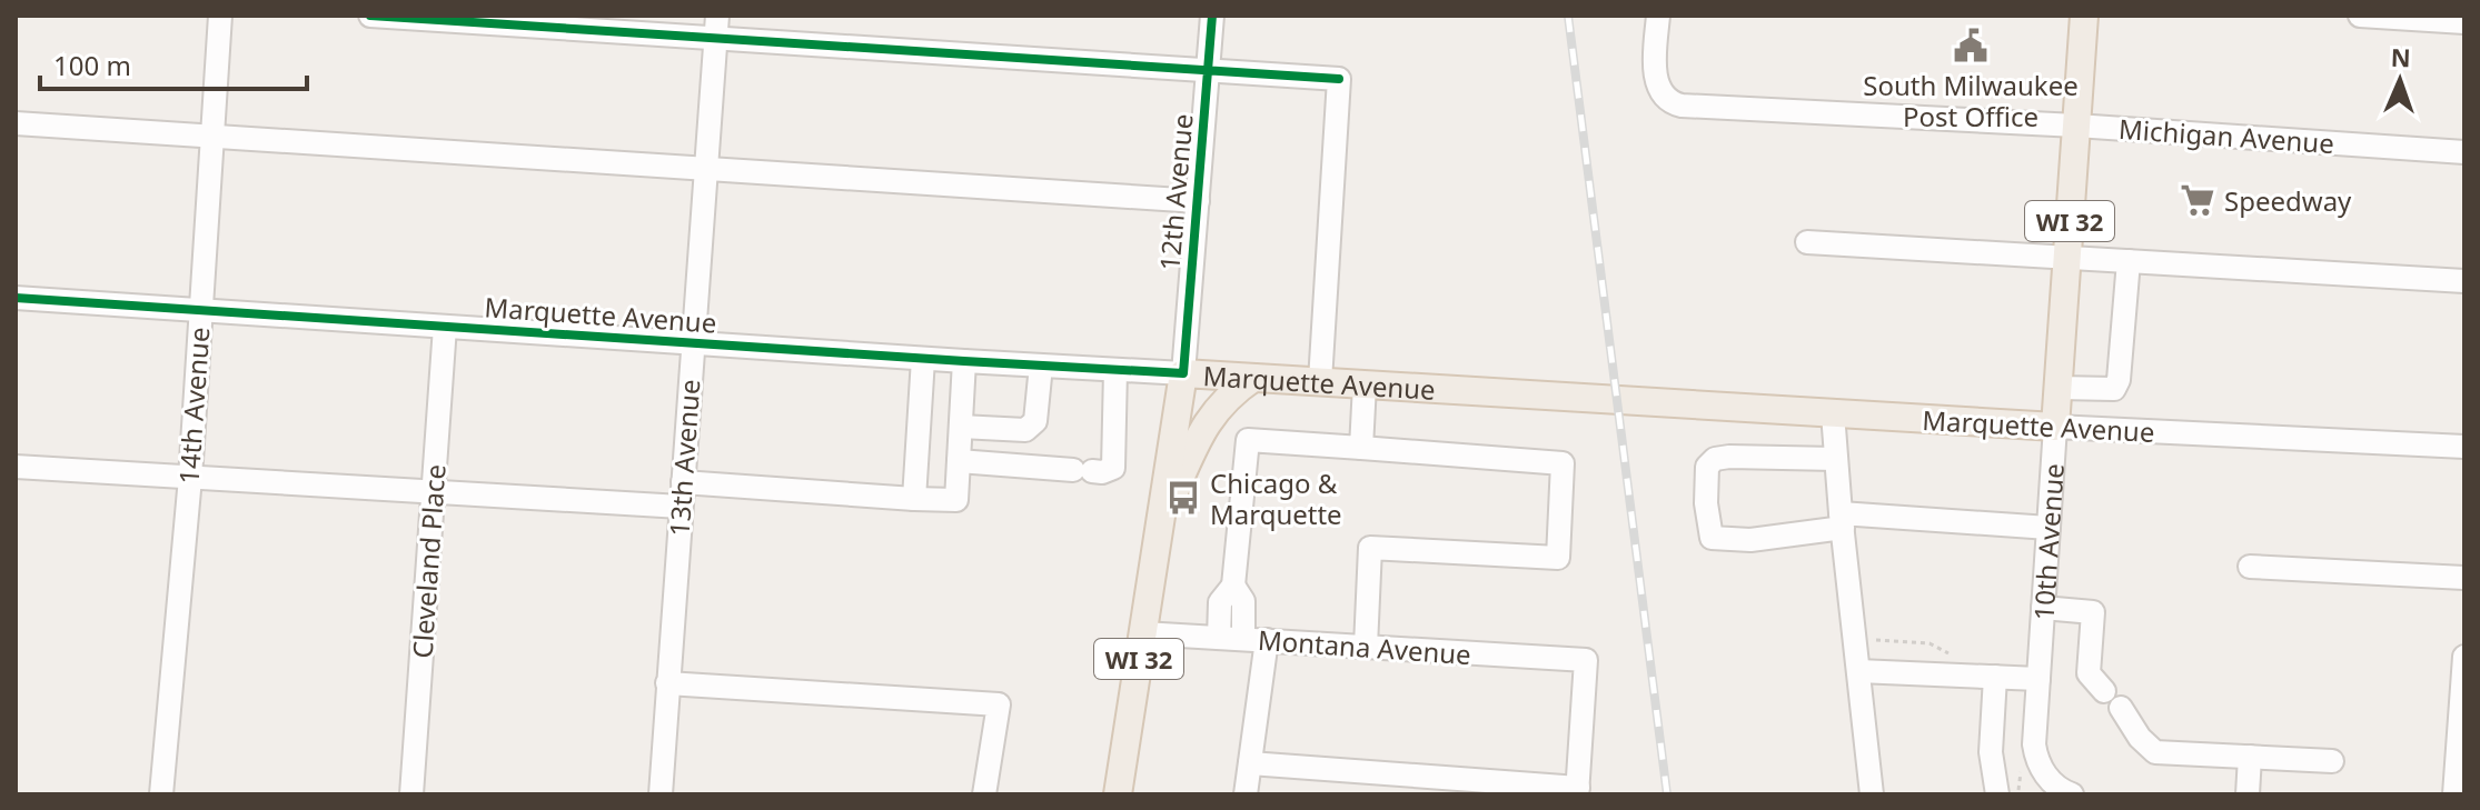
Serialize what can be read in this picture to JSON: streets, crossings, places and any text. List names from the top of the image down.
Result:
{
  "streets": {
    "main road": ["WI 32", "Marquette Avenue", "10th Avenue"],
    "street": [
      "Michigan Avenue",
      "12th Avenue",
      "14th Avenue",
      "13th Avenue",
      "Cleveland Place",
      "Montana Avenue"
    ]
  },
  "crossings": [
    ["Michigan Avenue", "10th Avenue"],
    ["12th Avenue", "WI 32"],
    ["12th Avenue", "Marquette Avenue"],
    ["WI 32", "Marquette Avenue"],
    ["WI 32", "Montana Avenue"],
    ["Marquette Avenue", "14th Avenue"],
    ["Marquette Avenue", "13th Avenue"],
    ["Marquette Avenue", "10th Avenue"],
    ["Marquette Avenue", "Cleveland Place"]
  ],
  "places": {
    "public building": ["South Milwaukee Post Office"],
    "supermarket": ["Speedway"],
    "bus stop": ["Chicago & Marquette"]
  },
  "scale_bar": "100 m",
  "north": "top"
}
